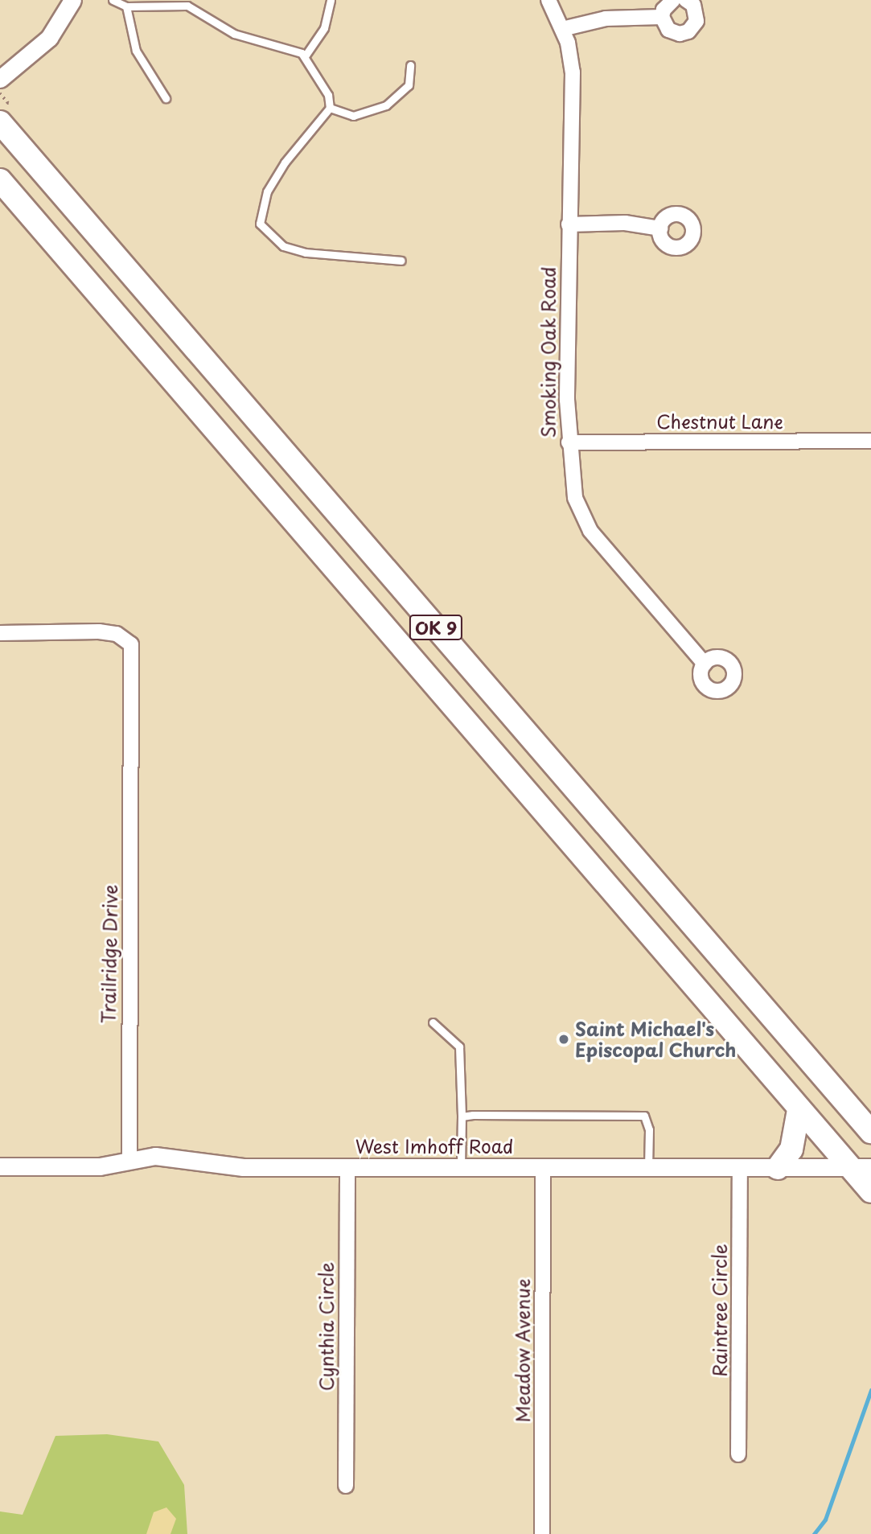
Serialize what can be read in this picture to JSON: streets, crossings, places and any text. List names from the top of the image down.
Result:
{
  "streets": {
    "highway": ["OK 9"],
    "street": [
      "Smoking Oak Road",
      "Chestnut Lane",
      "Trailridge Drive",
      "West Imhoff Road",
      "Raintree Circle",
      "Cynthia Circle",
      "Meadow Avenue"
    ]
  },
  "crossings": [
    ["Smoking Oak Road", "Chestnut Lane"],
    ["OK 9", "West Imhoff Road"],
    ["Trailridge Drive", "West Imhoff Road"],
    ["West Imhoff Road", "Raintree Circle"],
    ["West Imhoff Road", "Cynthia Circle"],
    ["West Imhoff Road", "Meadow Avenue"]
  ],
  "places": ["Saint Michael's Episcopal Church"]
}
